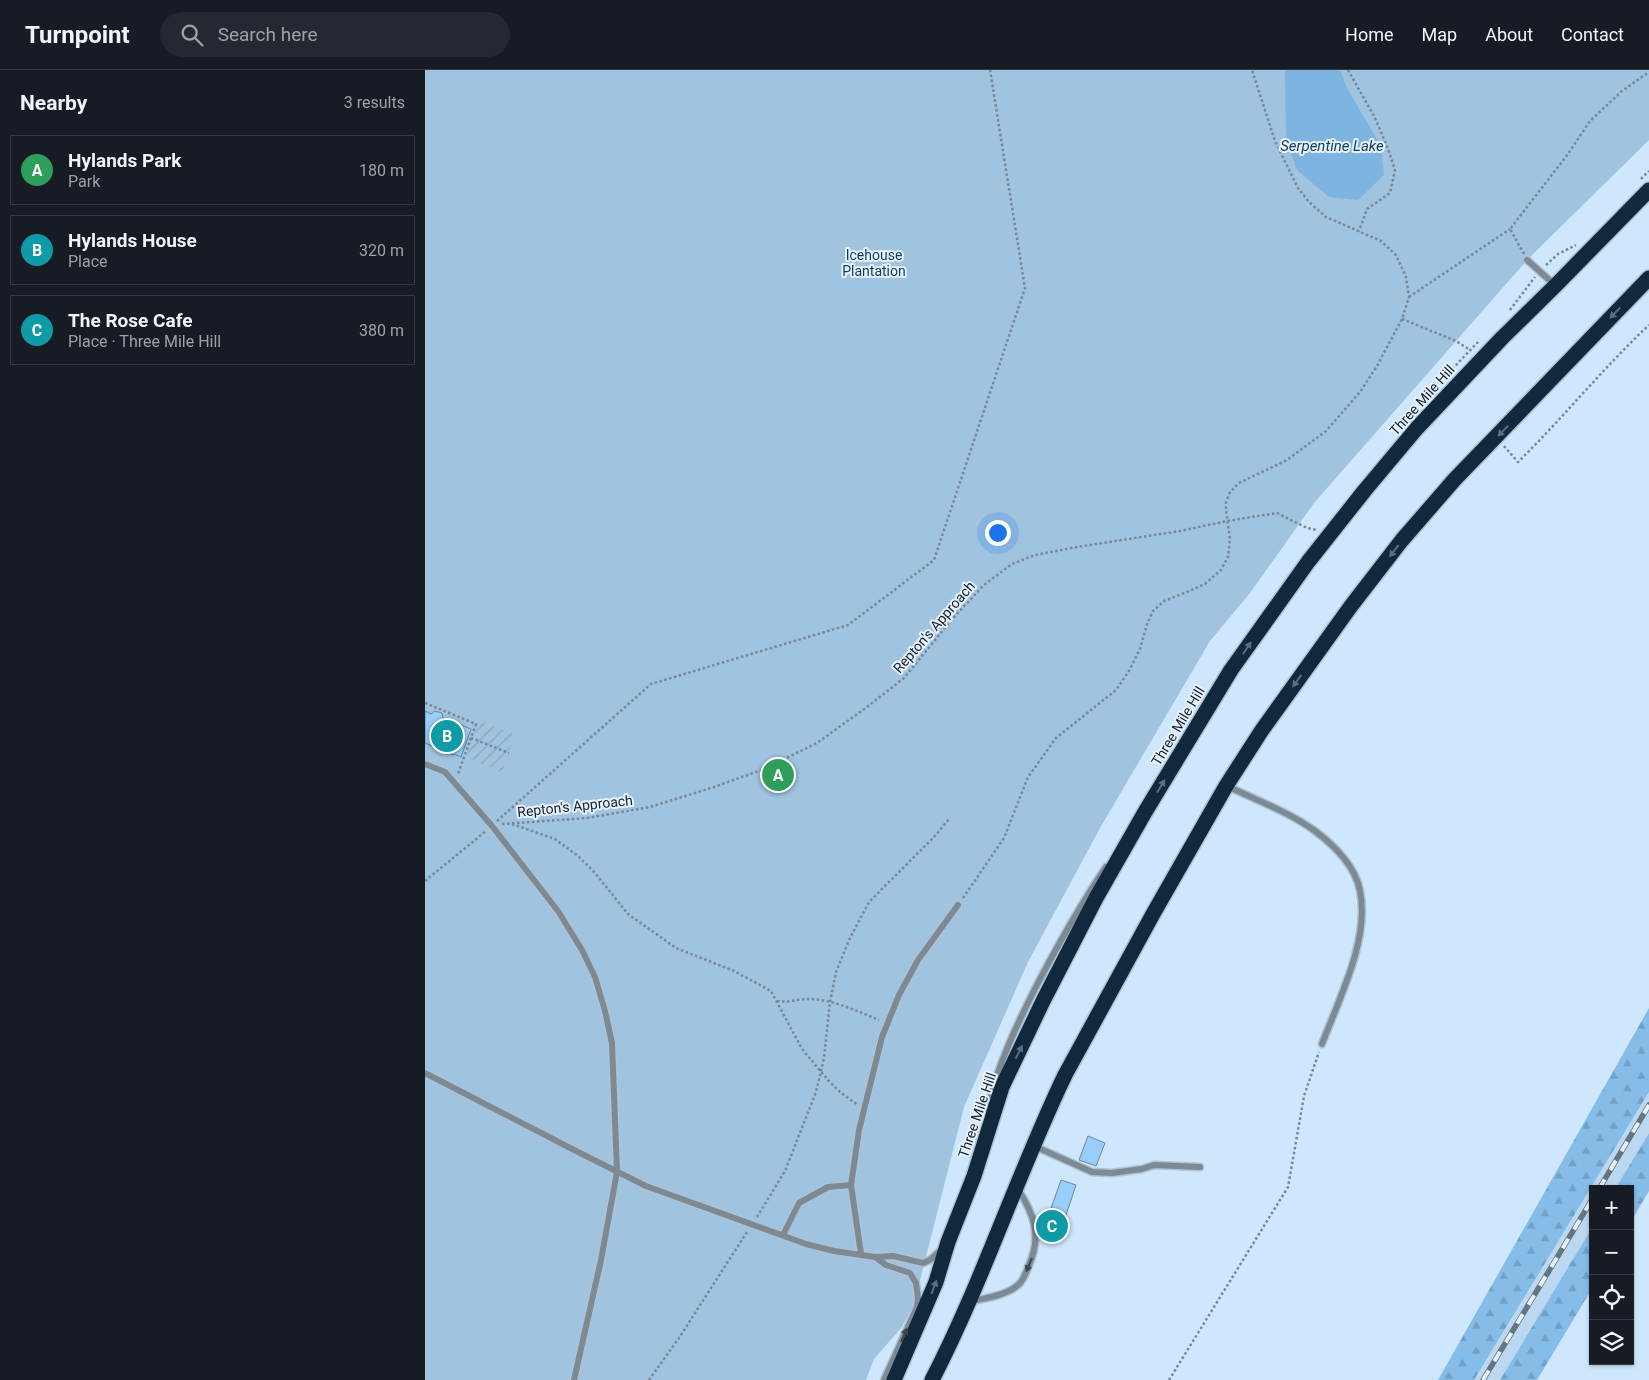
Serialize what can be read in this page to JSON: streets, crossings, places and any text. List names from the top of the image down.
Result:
{
  "streets": {
    "highway": ["Three Mile Hill"],
    "path": ["Repton's Approach"]
  },
  "water": ["Serpentine Lake"],
  "parks": ["Icehouse Plantation"],
  "page": {
    "header": "Turnpoint",
    "search": "Search here",
    "nav": [
      "Home",
      "Map",
      "About",
      "Contact"
    ],
    "heading": ["Nearby", "3 results"],
    "list": [
      {
        "mark": "A",
        "name": "Hylands Park",
        "note": "Park",
        "value": "180 m"
      },
      {
        "mark": "B",
        "name": "Hylands House",
        "note": "Place",
        "value": "320 m"
      },
      {
        "mark": "C",
        "name": "The Rose Cafe",
        "note": "Place · Three Mile Hill",
        "value": "380 m"
      }
    ],
    "pins": ["B", "A", "C"],
    "map_buttons": ["+", "−"]
  }
}
